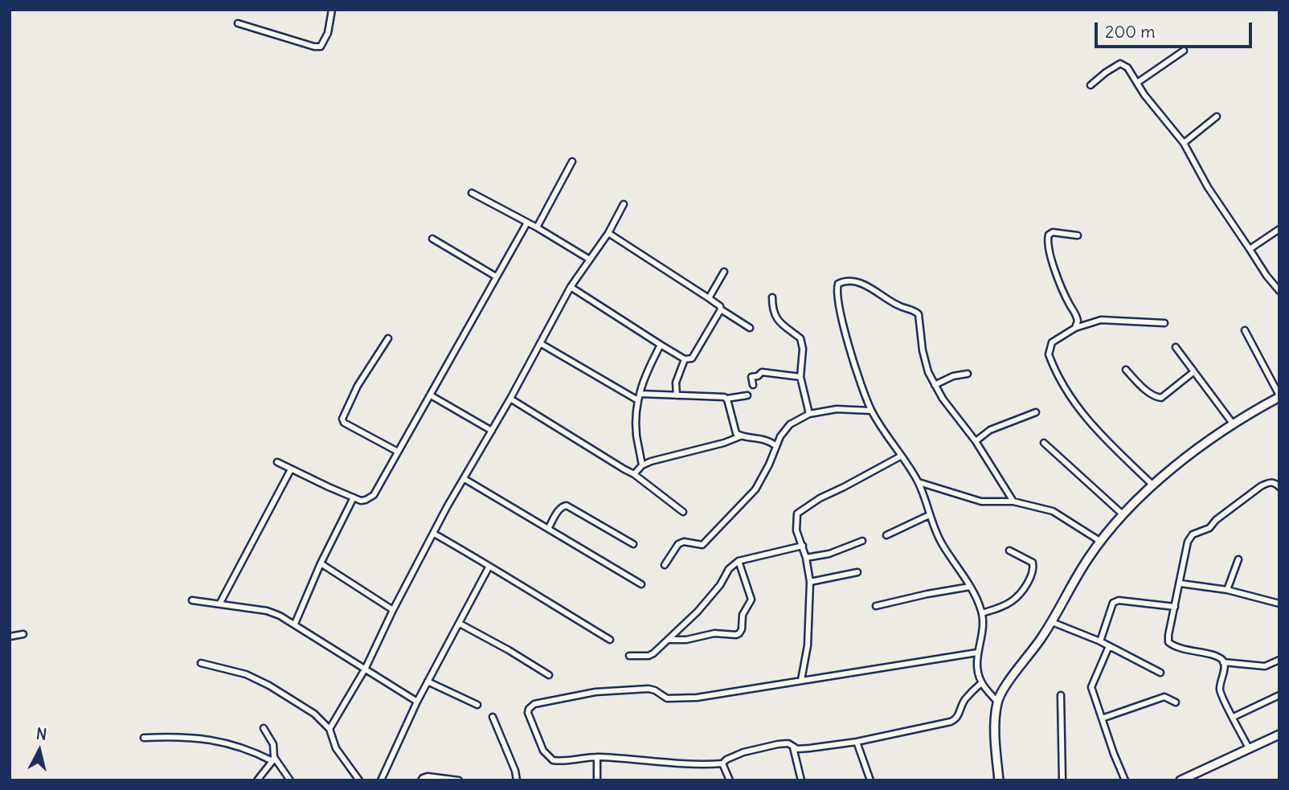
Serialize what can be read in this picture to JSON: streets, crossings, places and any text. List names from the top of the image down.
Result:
{
  "scale_bar": "200 m",
  "north": "top"
}
